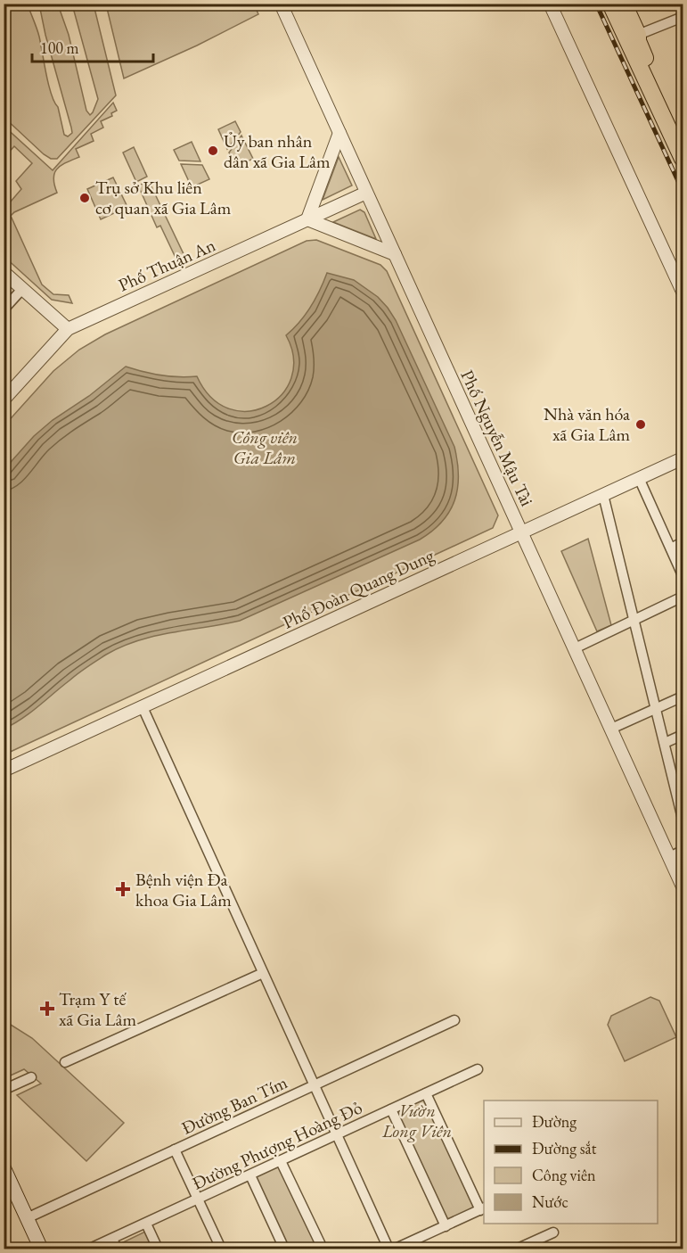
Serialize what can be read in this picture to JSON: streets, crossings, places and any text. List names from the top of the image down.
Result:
{
  "streets": {
    "street": [
      "Phố Thuận An",
      "Phố Nguyễn Mậu Tài",
      "Phố Đoàn Quang Dung",
      "Đường Ban Tím",
      "Đường Phượng Hoàng Đỏ"
    ]
  },
  "crossings": [
    ["Phố Thuận An", "Phố Nguyễn Mậu Tài"],
    ["Phố Nguyễn Mậu Tài", "Phố Đoàn Quang Dung"]
  ],
  "parks": ["Công viên Gia Lâm", "Vườn Long Viên"],
  "places": {
    "other": ["Ủy ban nhân dân xã Gia Lâm", "Trụ sở Khu liên cơ quan xã Gia Lâm", "Nhà văn hóa xã Gia Lâm"],
    "health": ["Bệnh viện Đa khoa Gia Lâm", "Trạm Y tế xã Gia Lâm"]
  },
  "legend": [
    "Đường",
    "Đường sắt",
    "Công viên",
    "Nước"
  ],
  "scale_bar": "100 m"
}
